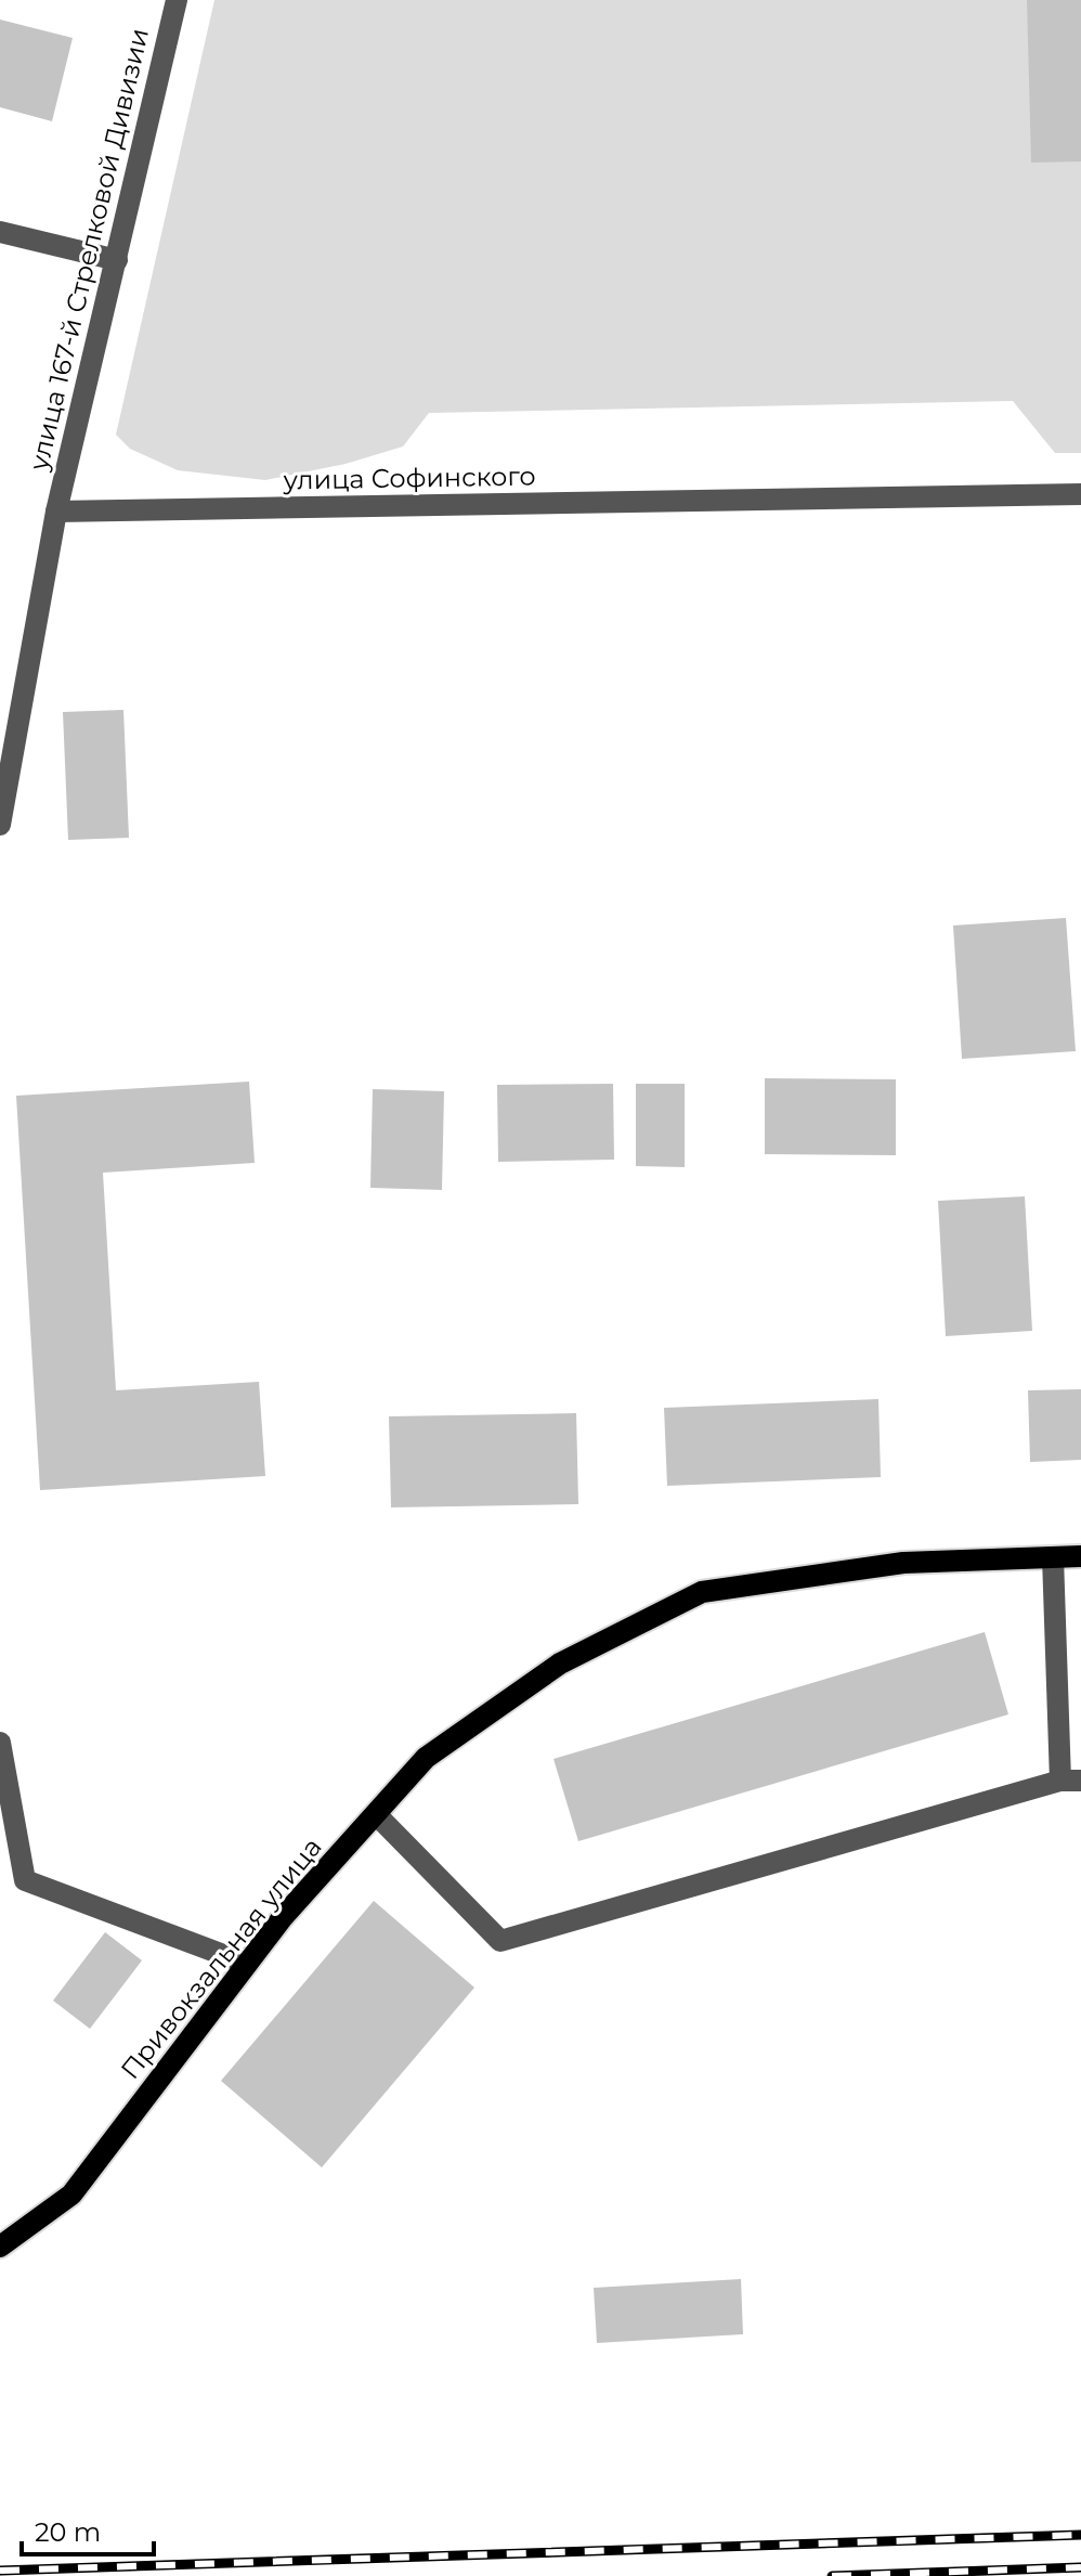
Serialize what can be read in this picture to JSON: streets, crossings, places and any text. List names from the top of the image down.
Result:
{
  "streets": {
    "main road": ["Привокзальная улица"],
    "street": ["улица 167-й Стрелковой Дивизии", "улица Софинского"]
  },
  "crossings": [
    ["улица 167-й Стрелковой Дивизии", "улица Софинского"]
  ],
  "scale_bar": "20 m"
}
